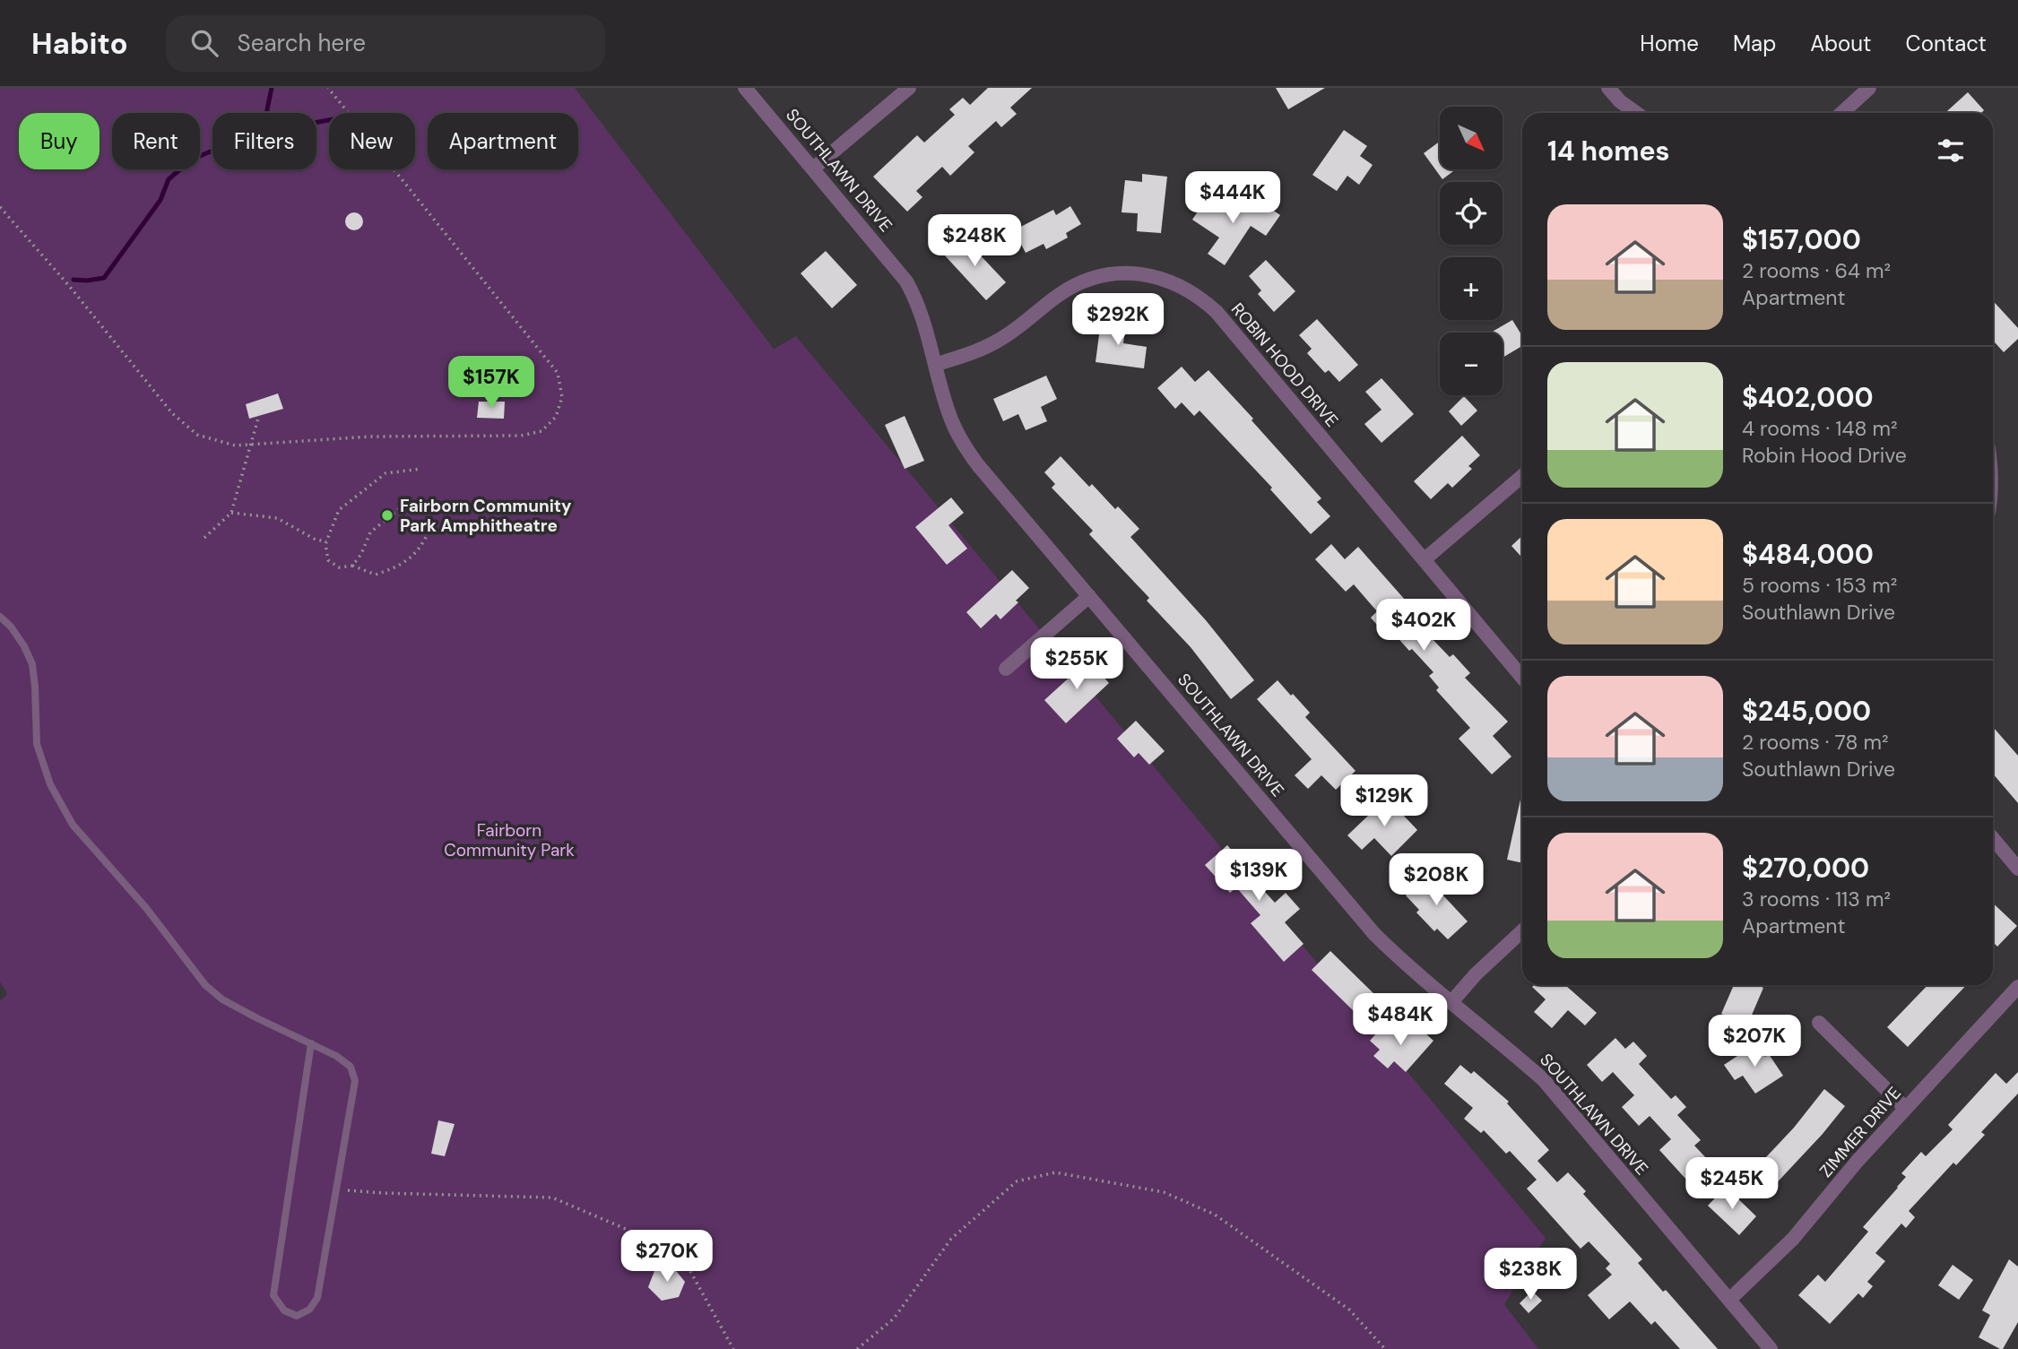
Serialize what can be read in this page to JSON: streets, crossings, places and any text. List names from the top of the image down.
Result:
{
  "streets": {
    "street": ["SOUTHLAWN DRIVE", "ROBIN HOOD DRIVE", "ZIMMER DRIVE"]
  },
  "crossings": [
    ["SOUTHLAWN DRIVE", "ROBIN HOOD DRIVE"],
    ["SOUTHLAWN DRIVE", "ZIMMER DRIVE"]
  ],
  "parks": ["Fairborn Community Park"],
  "places": ["Fairborn Community Park Amphitheatre"],
  "north": "bottom right",
  "page": {
    "header": "Habito",
    "search": "Search here",
    "nav": [
      "Home",
      "Map",
      "About",
      "Contact"
    ],
    "map_buttons": ["+", "−"],
    "chip": [
      "Buy",
      "Rent",
      "Filters",
      "New",
      "Apartment"
    ],
    "heading": "14 homes",
    "price": [
      "$444K",
      "$248K",
      "$292K",
      "$157K",
      "$402K",
      "$255K",
      "$129K",
      "$139K",
      "$208K",
      "$484K",
      "$207K",
      "$245K",
      "$270K",
      "$238K"
    ],
    "list": [
      {
        "name": "$157,000",
        "note": "2 rooms · 64 m² · Apartment"
      },
      {
        "name": "$402,000",
        "note": "4 rooms · 148 m² · Robin Hood Drive"
      },
      {
        "name": "$484,000",
        "note": "5 rooms · 153 m² · Southlawn Drive"
      },
      {
        "name": "$245,000",
        "note": "2 rooms · 78 m² · Southlawn Drive"
      },
      {
        "name": "$270,000",
        "note": "3 rooms · 113 m² · Apartment"
      }
    ]
  }
}
